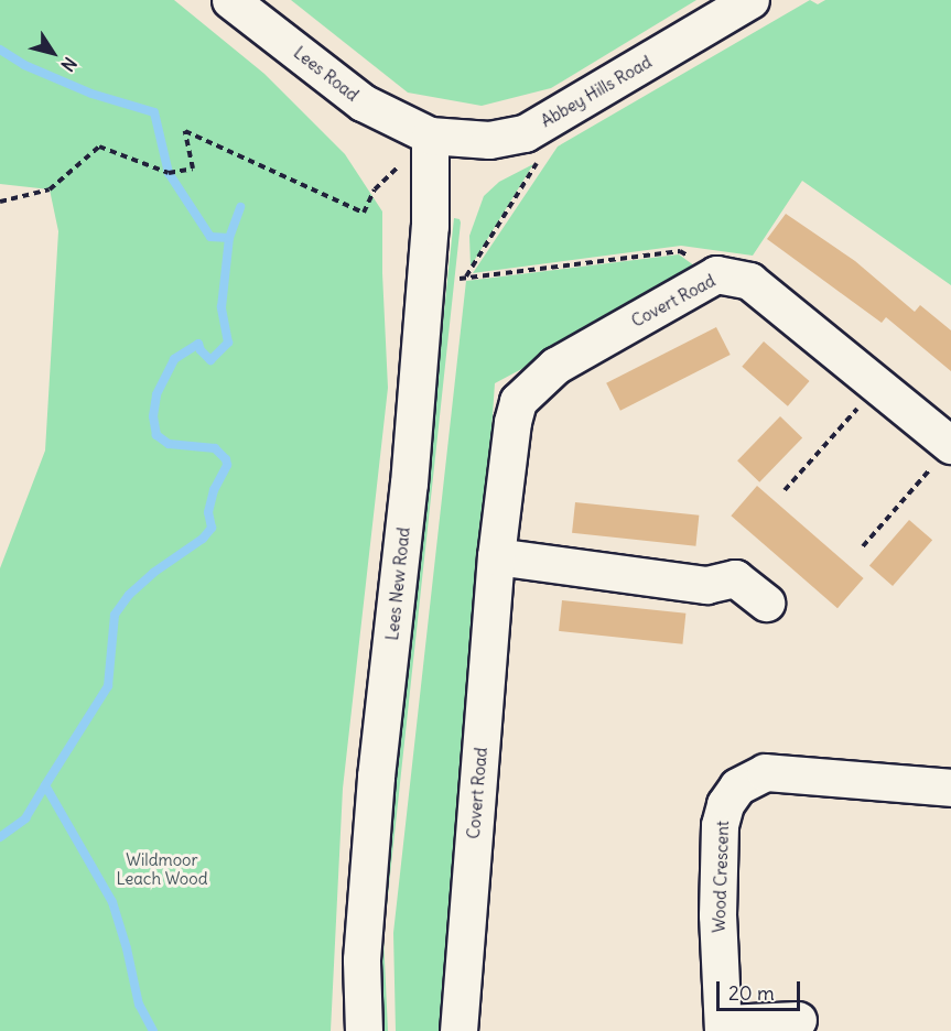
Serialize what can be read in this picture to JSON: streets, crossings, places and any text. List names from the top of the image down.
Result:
{
  "streets": {
    "street": [
      "Lees Road",
      "Abbey Hills Road",
      "Covert Road",
      "Lees New Road",
      "Wood Crescent"
    ]
  },
  "crossings": [
    ["Lees Road", "Abbey Hills Road"],
    ["Lees Road", "Lees New Road"],
    ["Abbey Hills Road", "Lees New Road"]
  ],
  "parks": ["Wildmoor Leach Wood"],
  "scale_bar": "20 m",
  "north": "bottom right"
}
